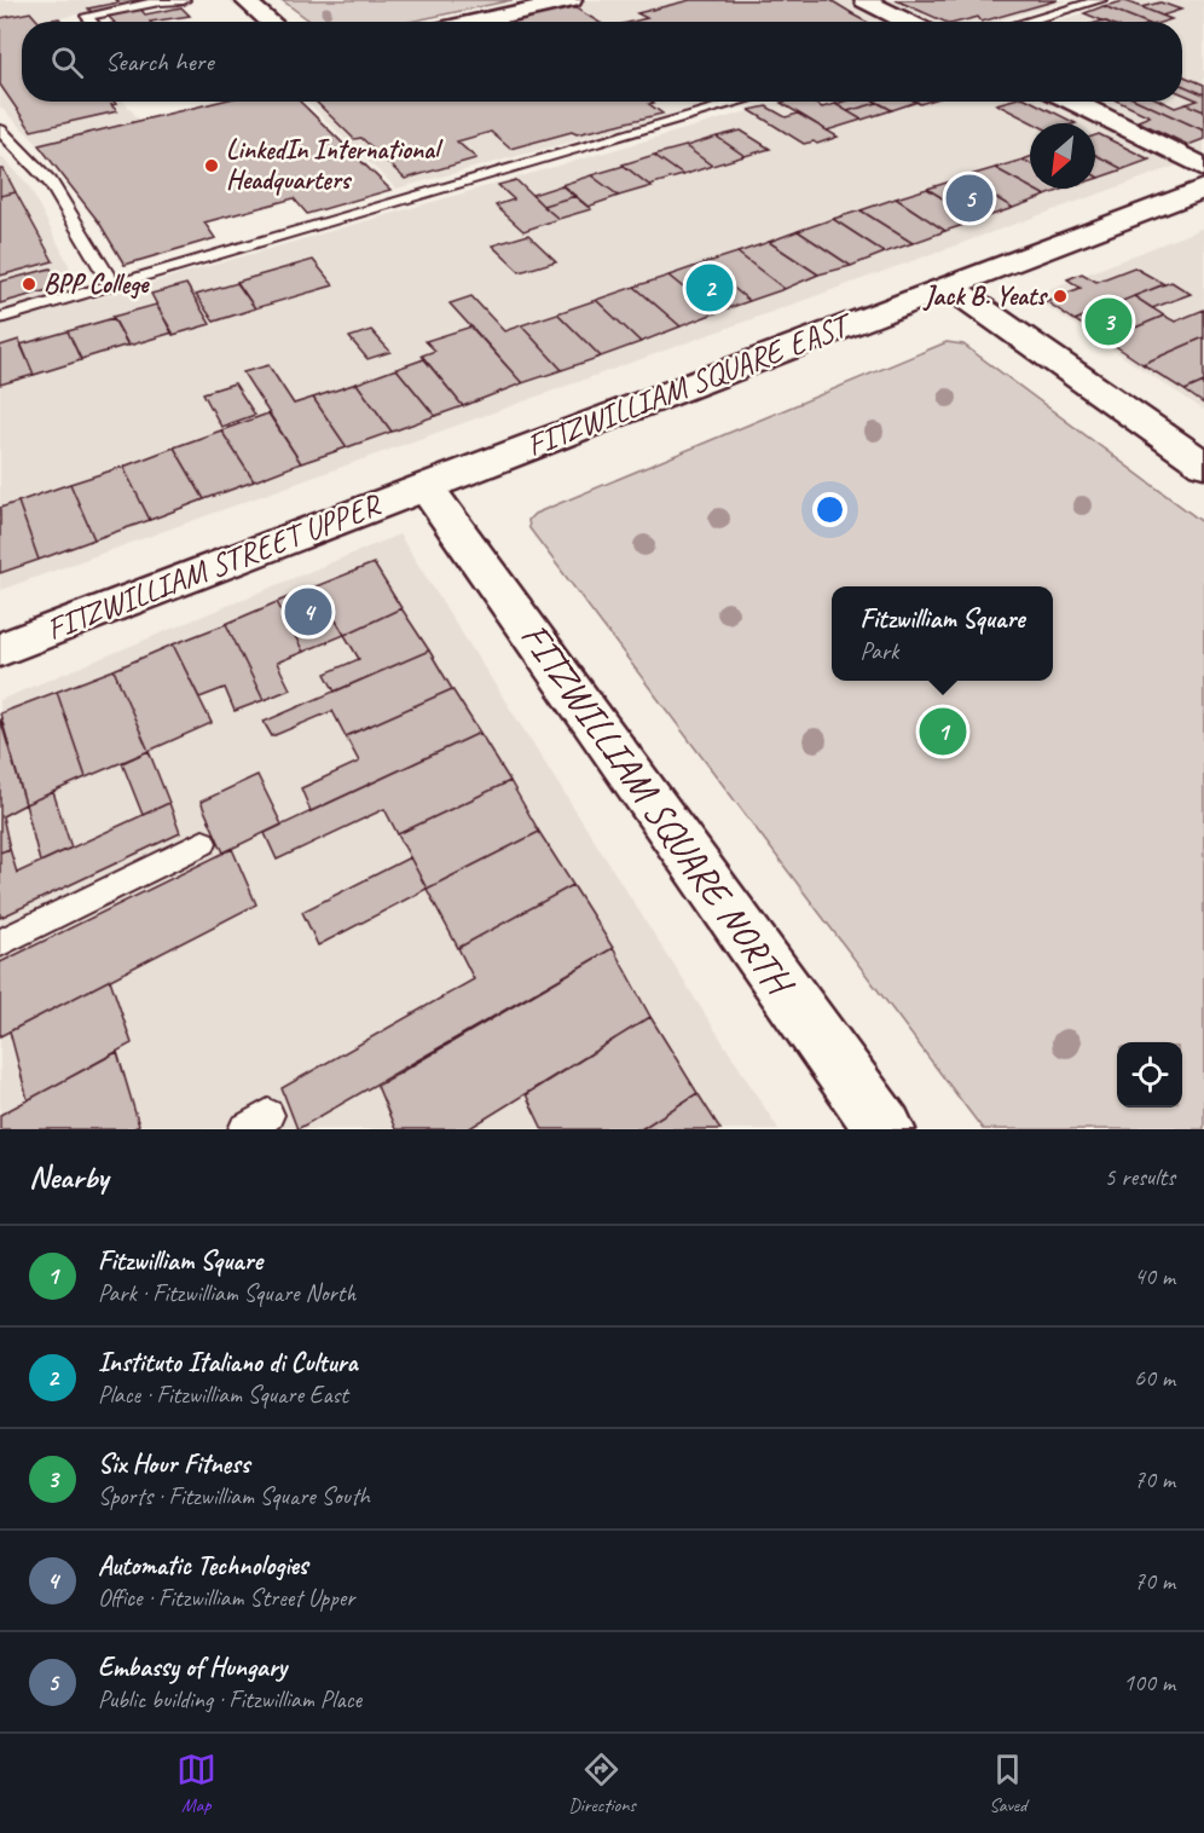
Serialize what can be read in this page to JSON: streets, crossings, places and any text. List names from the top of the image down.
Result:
{
  "streets": {
    "street": ["FITZWILLIAM SQUARE EAST", "FITZWILLIAM STREET UPPER", "FITZWILLIAM SQUARE NORTH"]
  },
  "crossings": [
    ["FITZWILLIAM SQUARE EAST", "FITZWILLIAM STREET UPPER"],
    ["FITZWILLIAM SQUARE EAST", "FITZWILLIAM SQUARE NORTH"],
    ["FITZWILLIAM STREET UPPER", "FITZWILLIAM SQUARE NORTH"]
  ],
  "places": ["LinkedIn International Headquarters", "BPP College", "Jack B. Yeats"],
  "north": "bottom left",
  "page": {
    "search": "Search here",
    "pins": [
      "5",
      "2",
      "3",
      "4",
      "1"
    ],
    "popup": ["Fitzwilliam Square", "Park"],
    "heading": ["Nearby", "5 results"],
    "list": [
      {
        "mark": "1",
        "name": "Fitzwilliam Square",
        "note": "Park · Fitzwilliam Square North",
        "value": "40 m"
      },
      {
        "mark": "2",
        "name": "Instituto Italiano di Cultura",
        "note": "Place · Fitzwilliam Square East",
        "value": "60 m"
      },
      {
        "mark": "3",
        "name": "Six Hour Fitness",
        "note": "Sports · Fitzwilliam Square South",
        "value": "70 m"
      },
      {
        "mark": "4",
        "name": "Automatic Technologies",
        "note": "Office · Fitzwilliam Street Upper",
        "value": "70 m"
      },
      {
        "mark": "5",
        "name": "Embassy of Hungary",
        "note": "Public building · Fitzwilliam Place",
        "value": "100 m"
      }
    ],
    "nav": ["Map", "Directions", "Saved"]
  }
}
